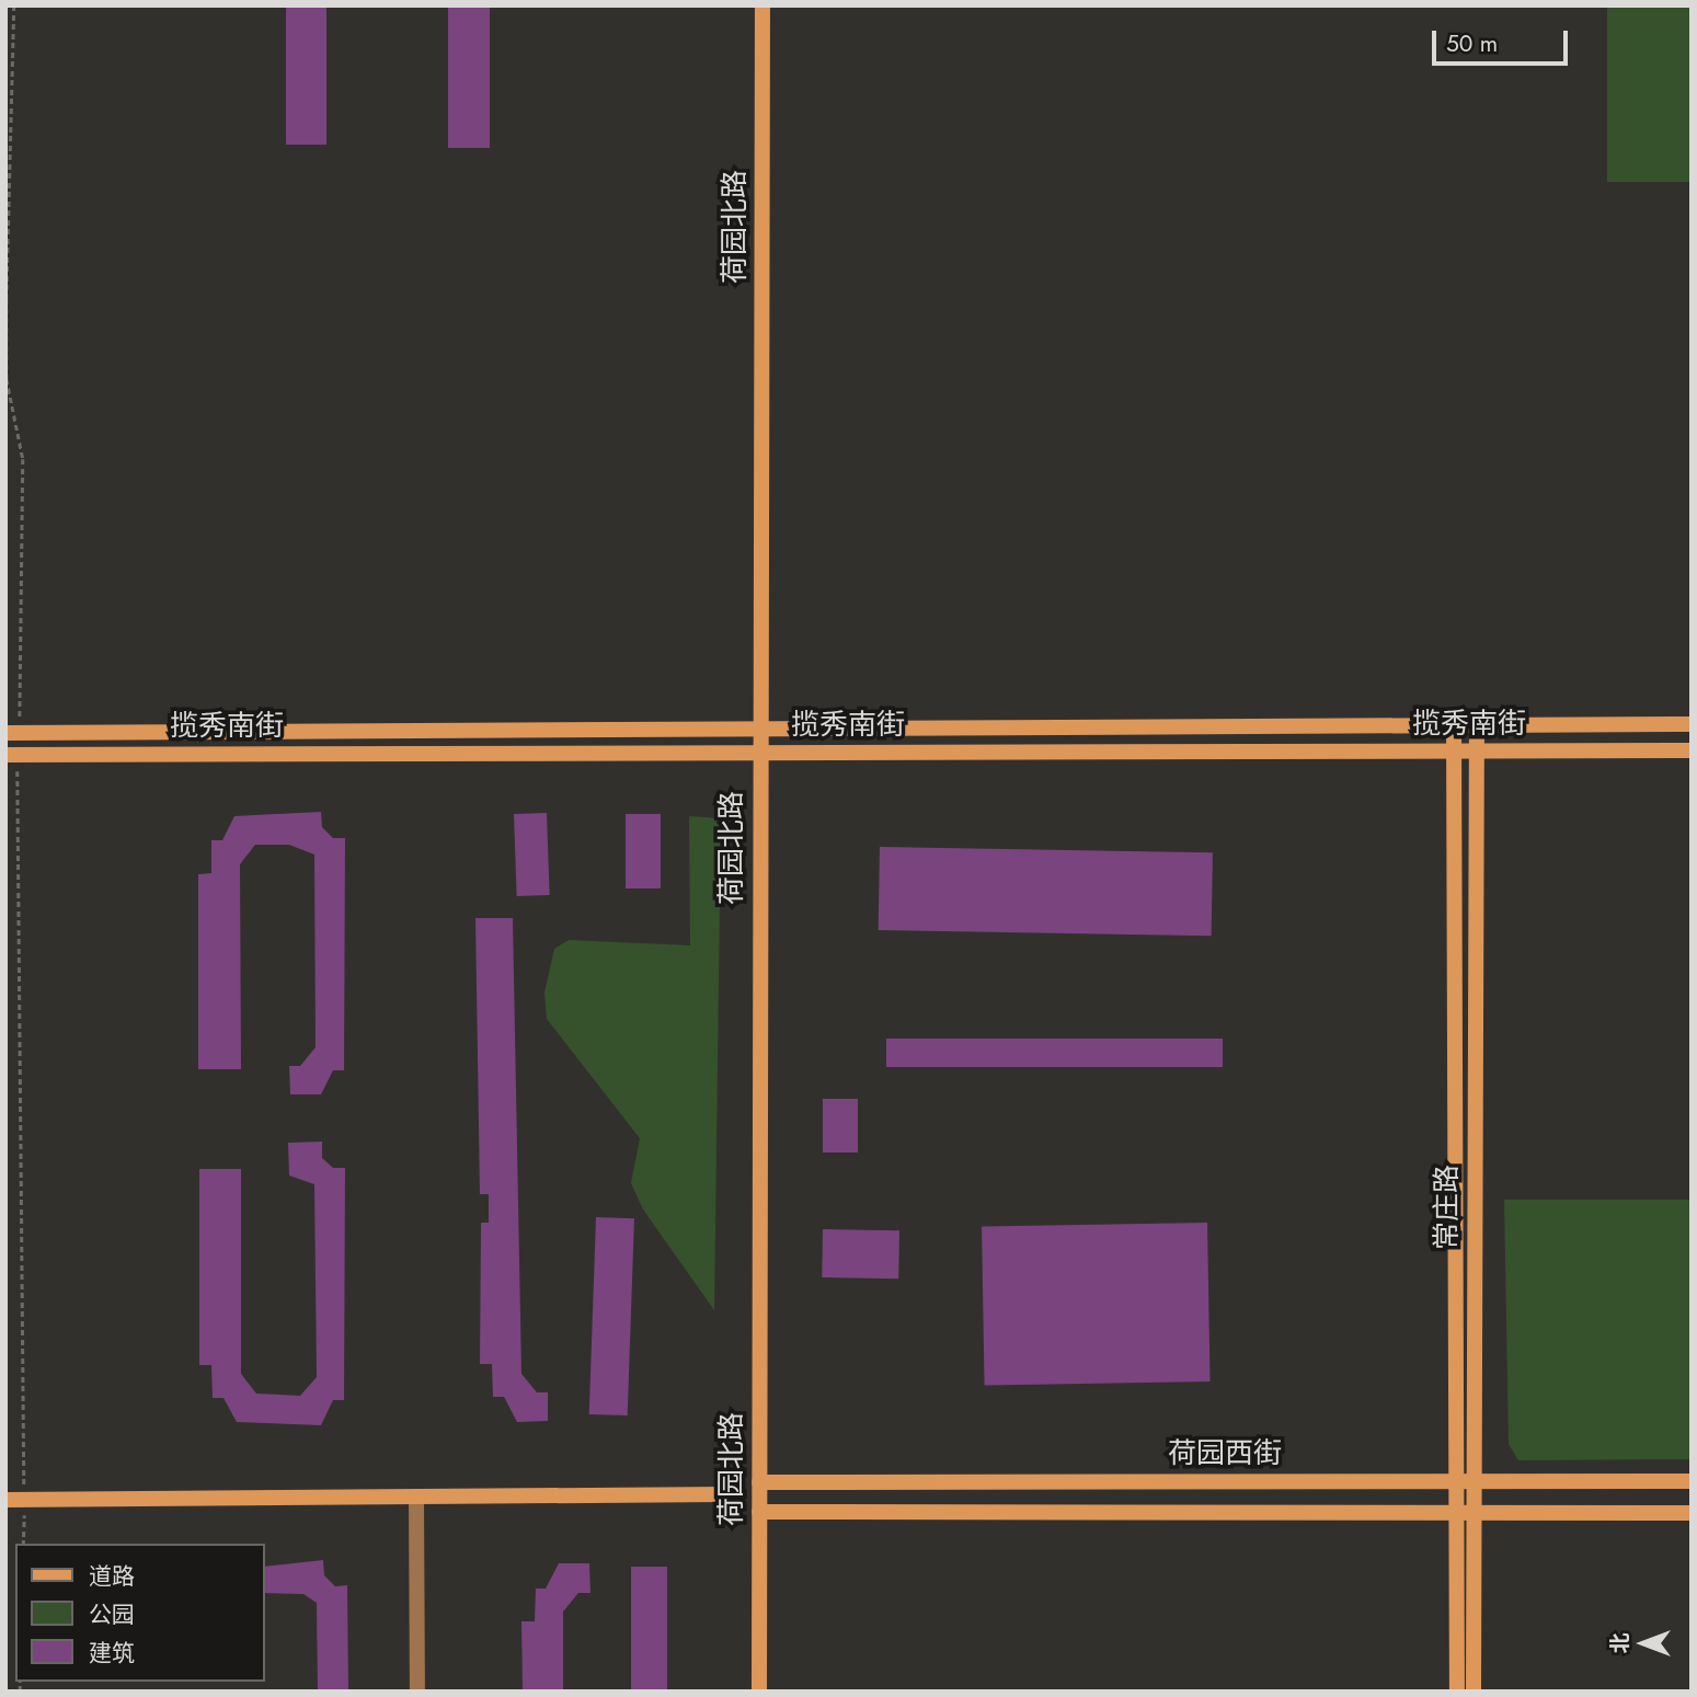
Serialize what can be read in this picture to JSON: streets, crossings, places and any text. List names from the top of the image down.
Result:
{
  "streets": {
    "street": [
      "荷园北路",
      "揽秀南街",
      "常庄路",
      "荷园西街"
    ]
  },
  "crossings": [
    ["荷园北路", "揽秀南街"],
    ["荷园北路", "荷园西街"],
    ["揽秀南街", "常庄路"],
    ["常庄路", "荷园西街"]
  ],
  "legend": ["道路", "公园", "建筑"],
  "scale_bar": "50 m",
  "north": "left"
}
